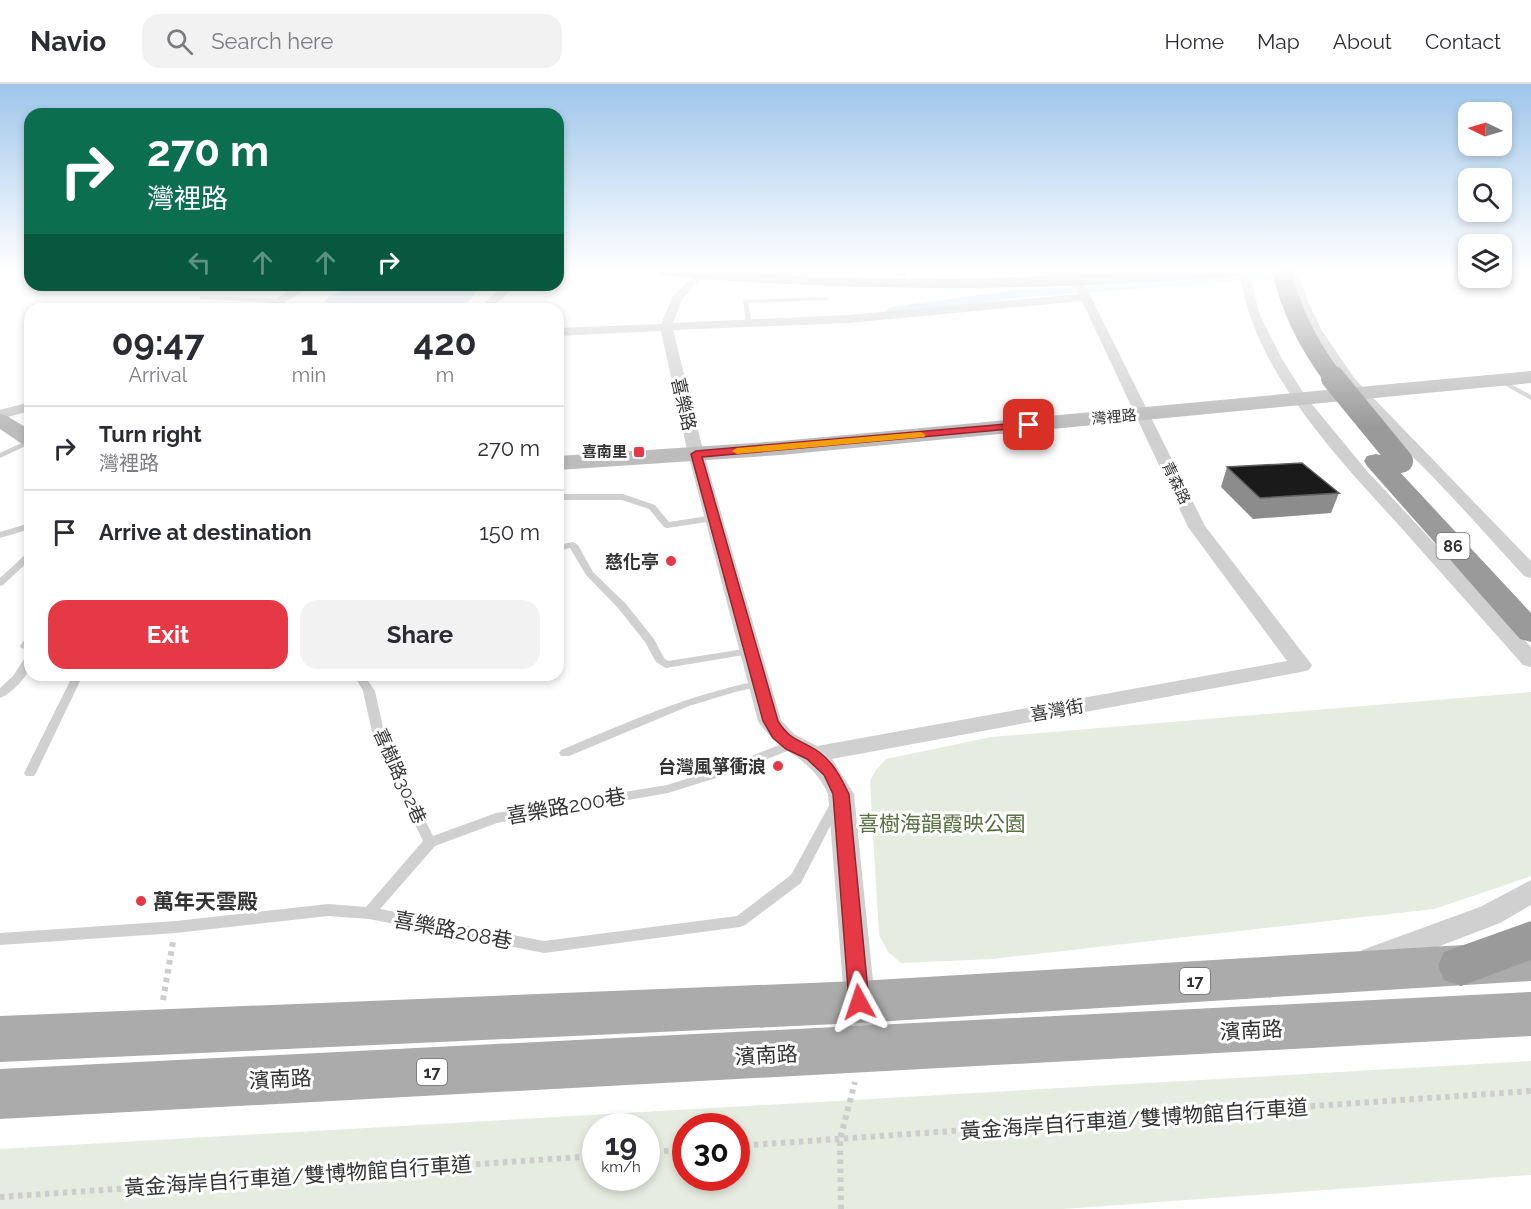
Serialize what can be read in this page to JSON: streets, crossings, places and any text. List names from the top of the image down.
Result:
{
  "streets": {
    "highway": ["86"],
    "main road": ["17", "濱南路"],
    "street": [
      "喜樂路",
      "灣裡路",
      "青森路",
      "喜灣街"
    ],
    "lane": ["喜樹路302巷", "喜樂路200巷", "喜樂路208巷"],
    "path": ["黃金海岸自行車道/雙博物館自行車道"]
  },
  "crossings": [
    ["喜樂路", "灣裡路"],
    ["喜樂路", "喜灣街"],
    ["喜樂路", "喜樂路200巷"],
    ["喜樂路", "喜樂路208巷"],
    ["喜樂路", "濱南路"],
    ["灣裡路", "青森路"],
    ["青森路", "喜灣街"],
    ["喜灣街", "喜樂路200巷"],
    ["喜樹路302巷", "喜樂路200巷"],
    ["喜樂路200巷", "喜樂路208巷"]
  ],
  "parks": ["喜樹海韻霞映公園"],
  "places": {
    "transit": ["喜南里"],
    "other": ["慈化亭", "台灣風箏衝浪", "萬年天雲殿"]
  },
  "north": "left",
  "page": {
    "header": "Navio",
    "search": "Search here",
    "nav": [
      "Home",
      "Map",
      "About",
      "Contact"
    ],
    "turn": ["270 m", "灣裡路"],
    "eta": [
      "09:47",
      "Arrival",
      "1",
      "min",
      "420",
      "m"
    ],
    "list": [
      {
        "name": "Turn right",
        "note": "灣裡路",
        "value": "270 m"
      },
      {
        "name": "Arrive at destination",
        "value": "150 m"
      }
    ],
    "buttons": ["Exit", "Share"],
    "speed": "19 km/h",
    "limit": "30"
  }
}
